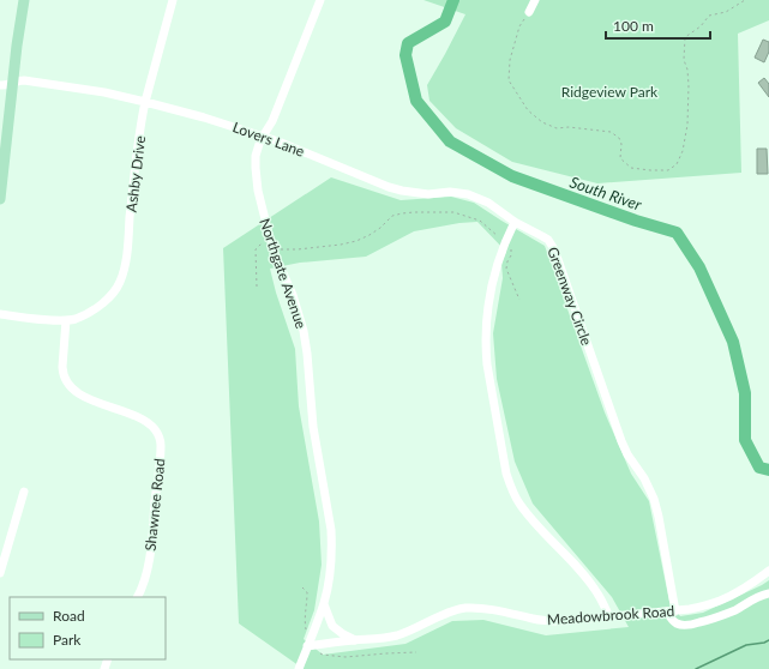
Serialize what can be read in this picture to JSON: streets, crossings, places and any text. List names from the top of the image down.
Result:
{
  "streets": {
    "street": [
      "Lovers Lane",
      "Ashby Drive",
      "Northgate Avenue",
      "Greenway Circle",
      "Shawnee Road",
      "Meadowbrook Road"
    ]
  },
  "crossings": [
    ["Lovers Lane", "Ashby Drive"],
    ["Lovers Lane", "Northgate Avenue"],
    ["Lovers Lane", "Greenway Circle"],
    ["Ashby Drive", "Shawnee Road"],
    ["Northgate Avenue", "Meadowbrook Road"],
    ["Greenway Circle", "Meadowbrook Road"]
  ],
  "water": ["South River"],
  "parks": ["Ridgeview Park"],
  "legend": ["Road", "Park"],
  "scale_bar": "100 m"
}
